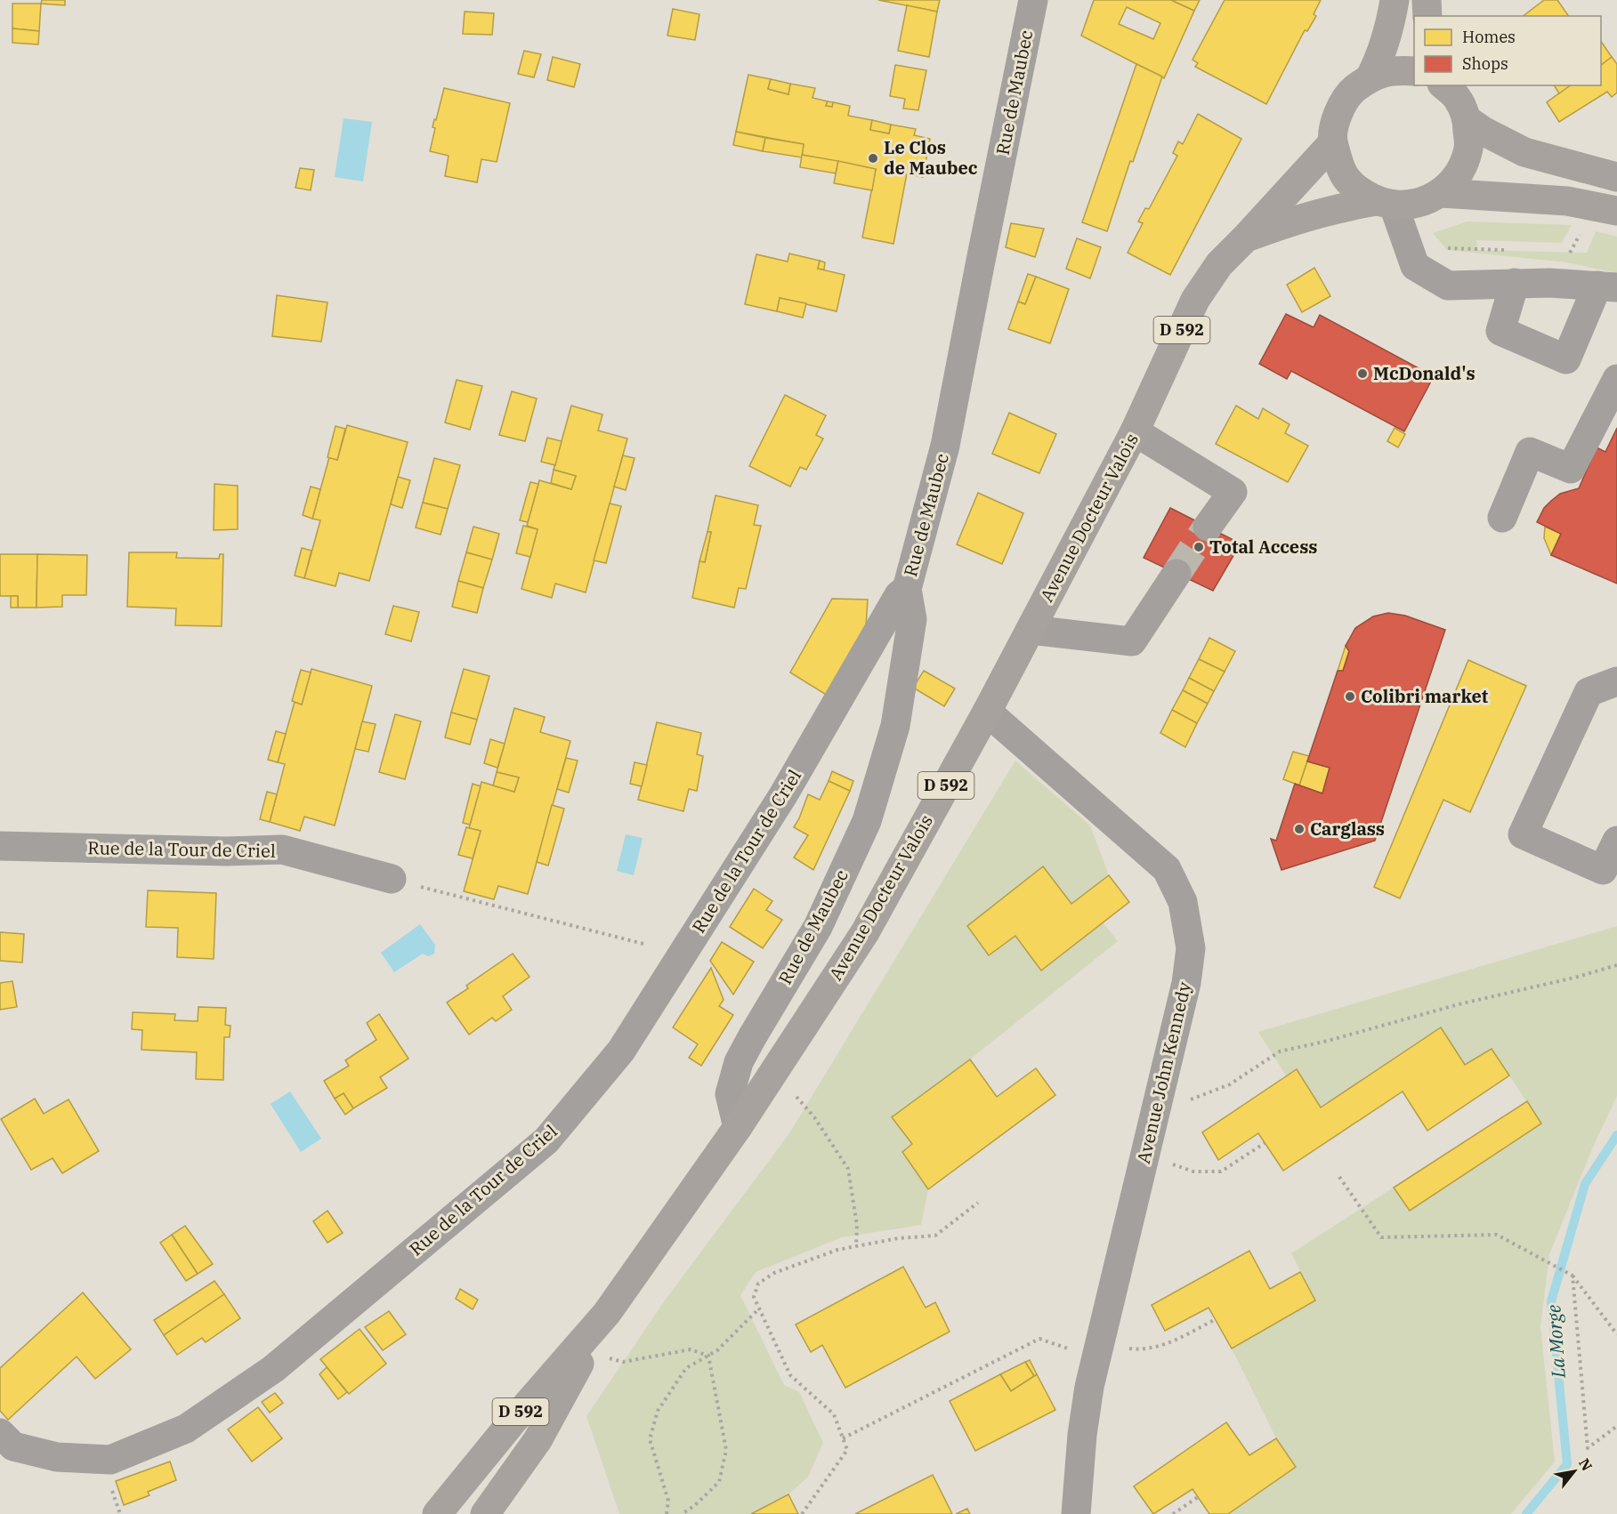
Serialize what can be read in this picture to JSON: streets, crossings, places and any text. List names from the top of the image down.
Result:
{
  "streets": {
    "main road": ["D 592", "Avenue Docteur Valois"],
    "street": ["Rue de Maubec", "Rue de la Tour de Criel", "Avenue John Kennedy"]
  },
  "crossings": [
    ["Rue de Maubec", "Avenue Docteur Valois"],
    ["Rue de Maubec", "Rue de la Tour de Criel"],
    ["D 592", "Avenue Docteur Valois"],
    ["Avenue Docteur Valois", "Avenue John Kennedy"]
  ],
  "water": ["La Morge"],
  "places": [
    "Le Clos de Maubec",
    "McDonald's",
    "Total Access",
    "Colibri market",
    "Carglass"
  ],
  "legend": ["Homes", "Shops"],
  "north": "top right"
}
